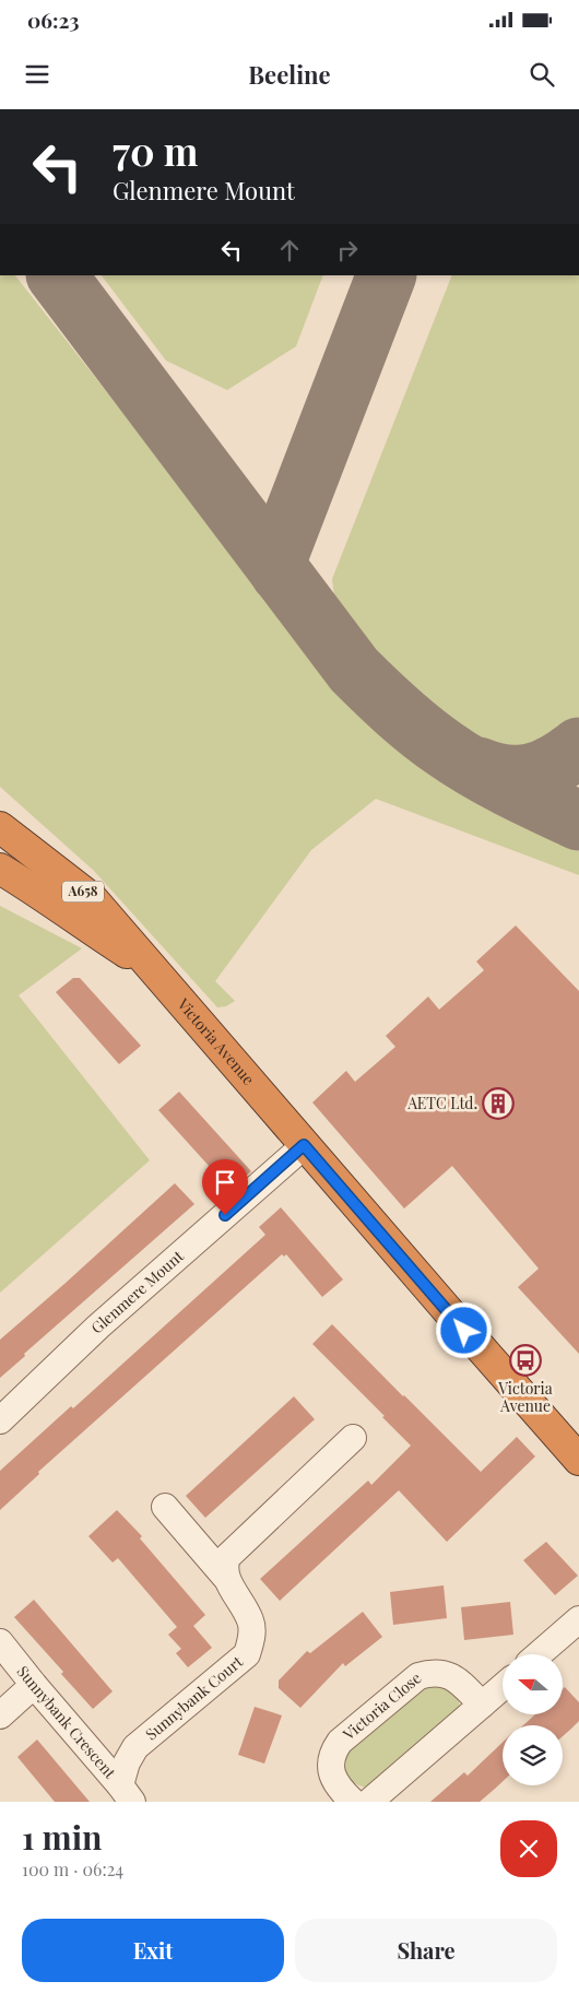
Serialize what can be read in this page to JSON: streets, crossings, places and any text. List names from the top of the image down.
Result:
{
  "streets": {
    "highway": ["A658", "Victoria Avenue"],
    "street": [
      "Glenmere Mount",
      "Sunnybank Court",
      "Victoria Close",
      "Sunnybank Crescent"
    ]
  },
  "crossings": [
    ["Victoria Avenue", "Glenmere Mount"],
    ["Sunnybank Court", "Sunnybank Crescent"]
  ],
  "places": {
    "building": ["AETC Ltd."],
    "bus stop": ["Victoria Avenue"]
  },
  "north": "left",
  "page": {
    "status": "06:23",
    "header": "Beeline",
    "turn": ["70 m", "Glenmere Mount"],
    "heading": ["1 min", "100 m · 06:24"],
    "buttons": ["Exit", "Share"]
  }
}
